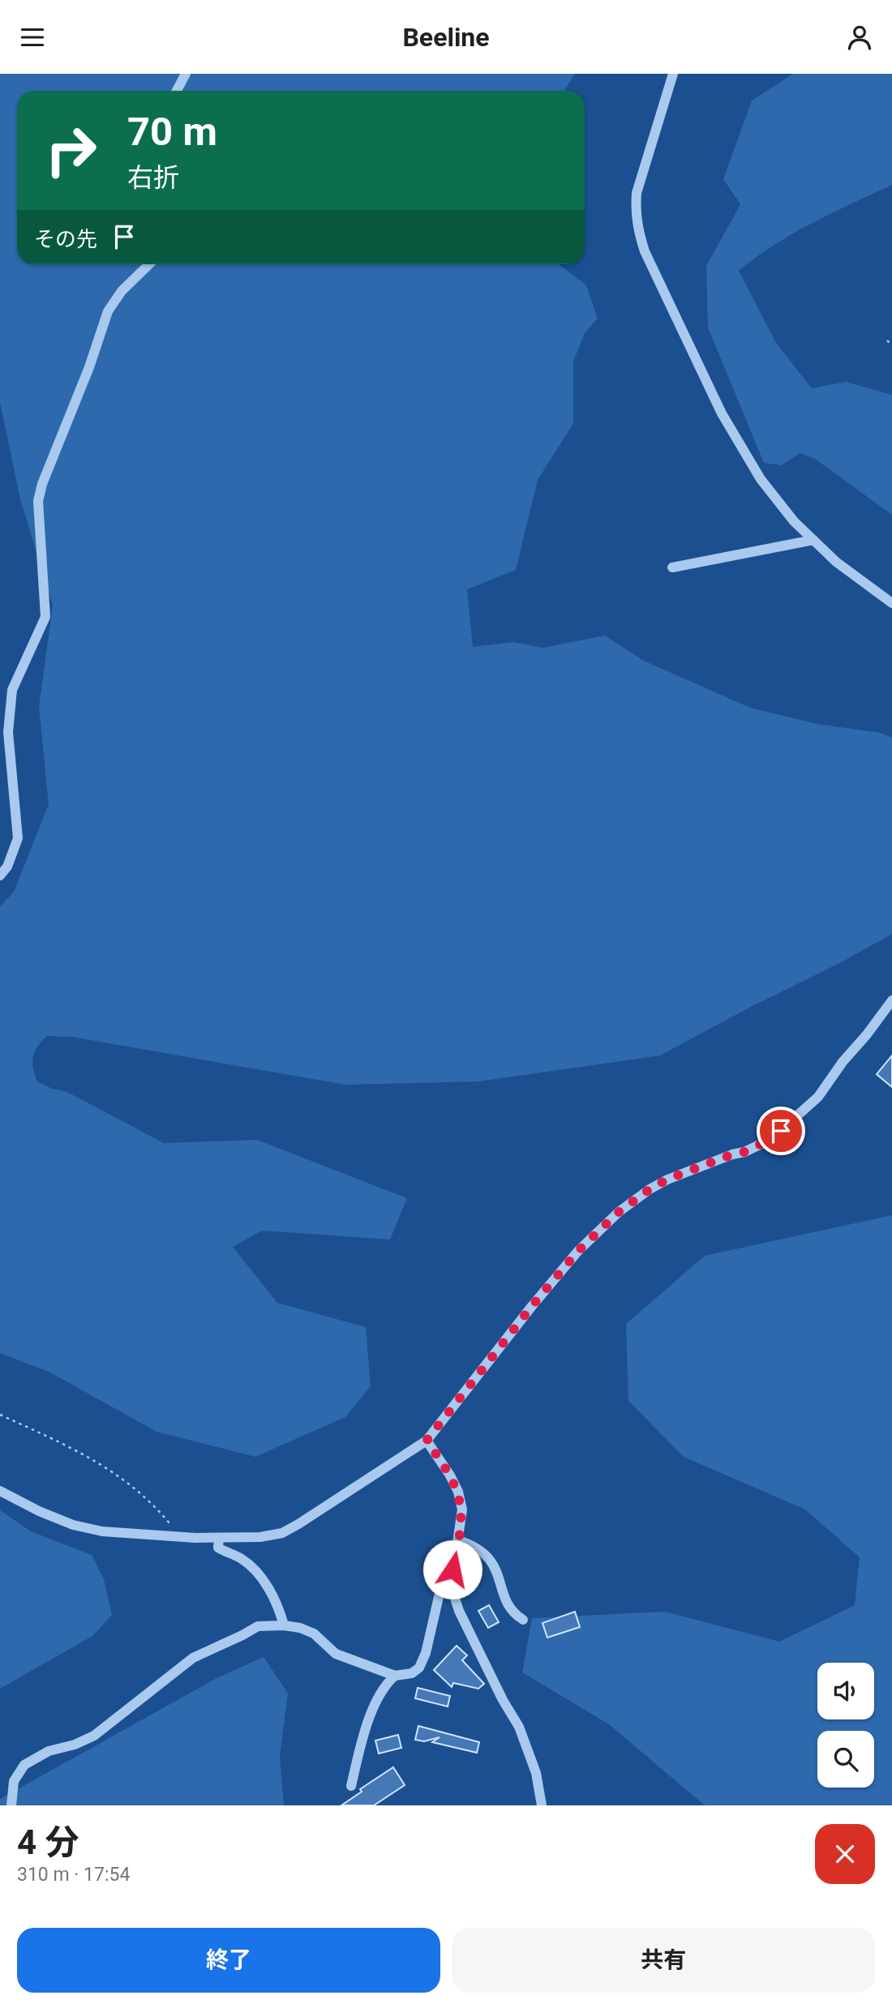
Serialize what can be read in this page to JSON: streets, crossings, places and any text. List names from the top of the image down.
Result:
{
  "page": {
    "header": "Beeline",
    "turn": ["70 m", "右折"],
    "then": "その先",
    "heading": ["4 分", "310 m · 17:54"],
    "buttons": ["終了", "共有"]
  }
}
